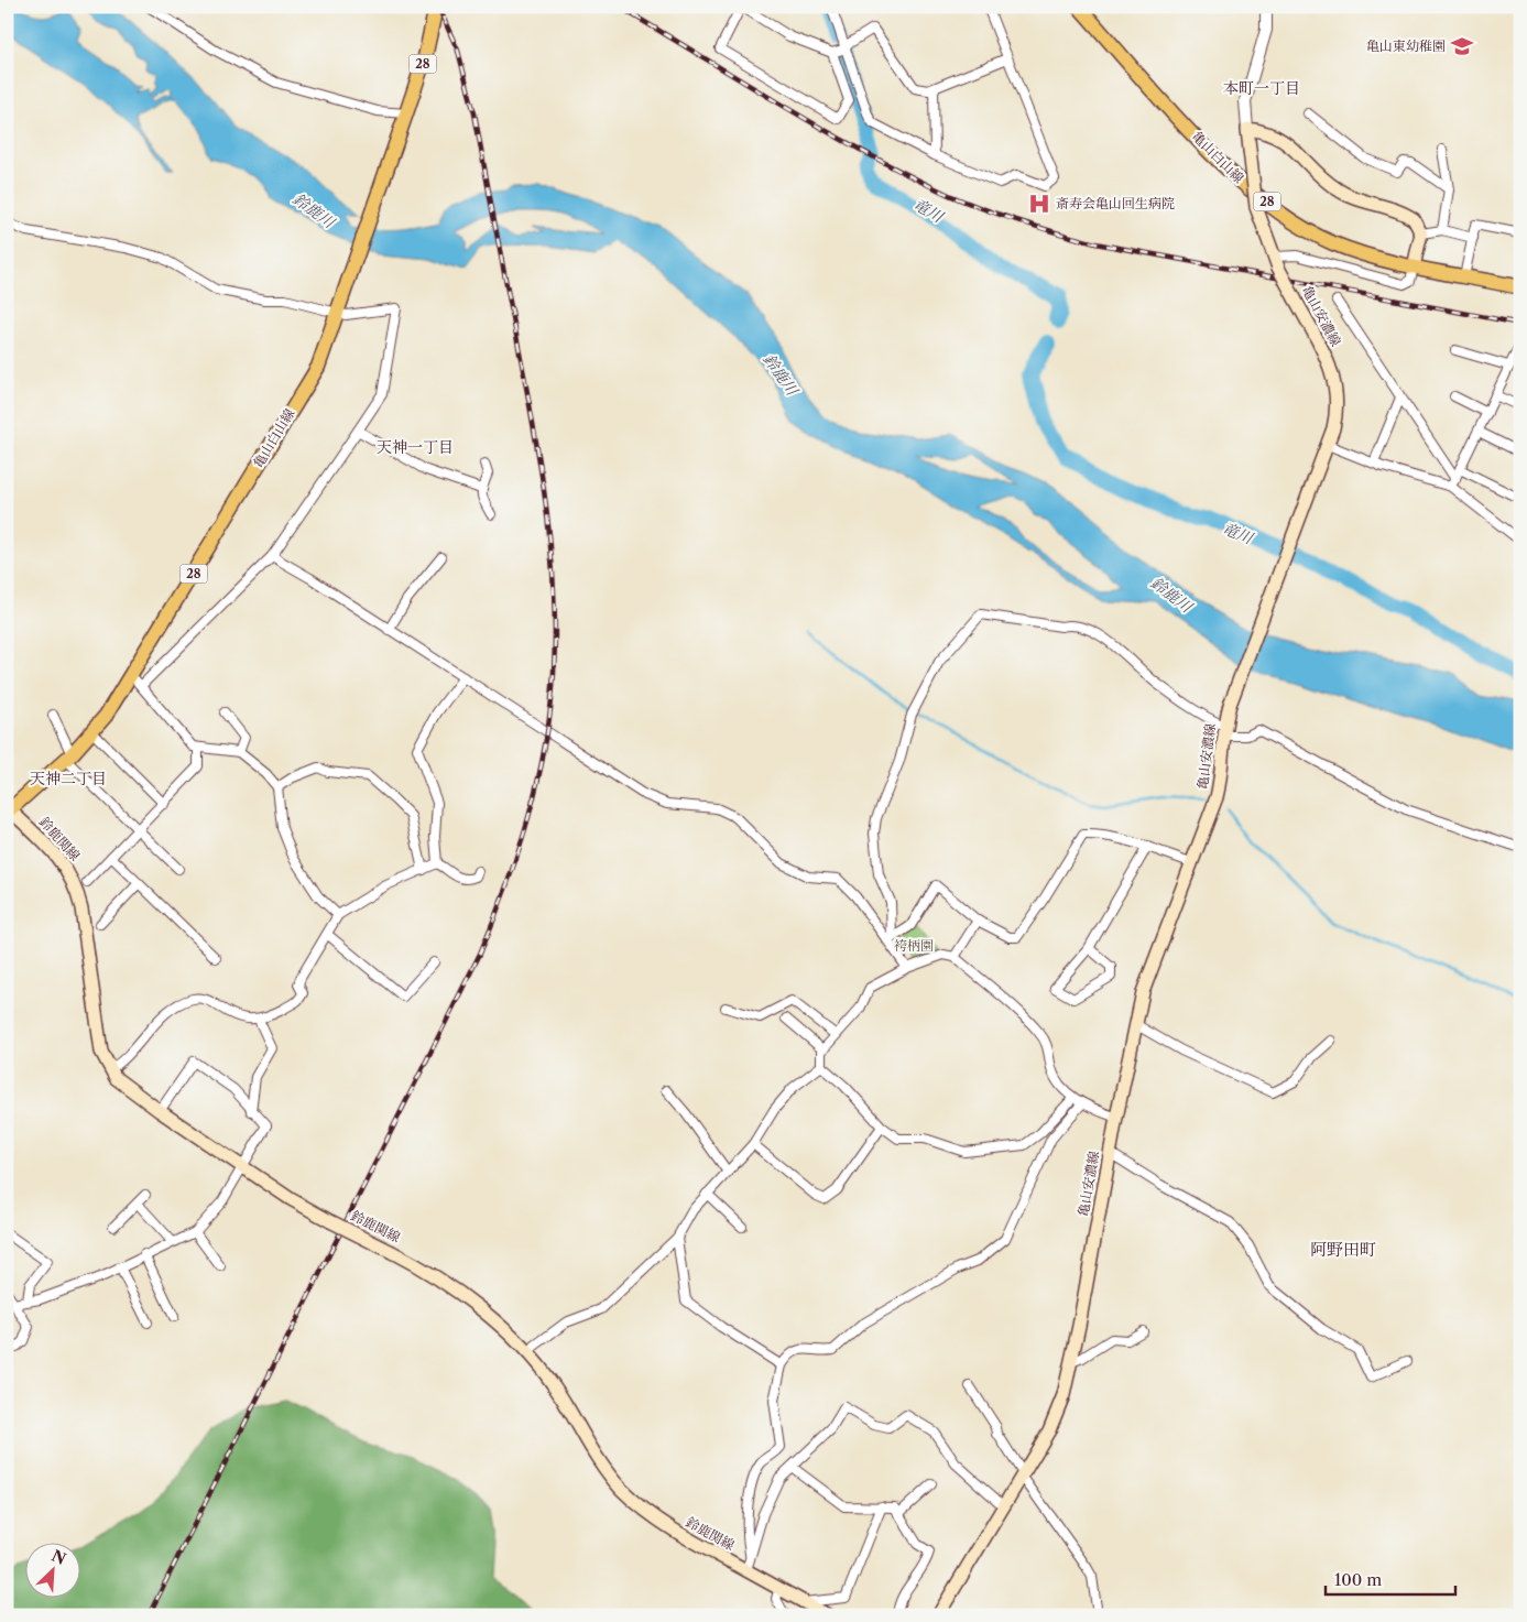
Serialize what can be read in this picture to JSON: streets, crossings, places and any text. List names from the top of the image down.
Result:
{
  "streets": {
    "main road": [
      "28",
      "亀山白山線",
      "亀山安濃線",
      "鈴鹿関線"
    ]
  },
  "crossings": [
    ["亀山白山線", "鈴鹿関線"]
  ],
  "districts": [
    "本町一丁目",
    "天神一丁目",
    "天神二丁目",
    "阿野田町"
  ],
  "water": ["鈴鹿川", "竜川"],
  "parks": ["袴柄園"],
  "places": {
    "school or university": ["亀山東幼稚園"],
    "hospital": ["斎寿会亀山回生病院"]
  },
  "scale_bar": "100 m",
  "north": "top right"
}
